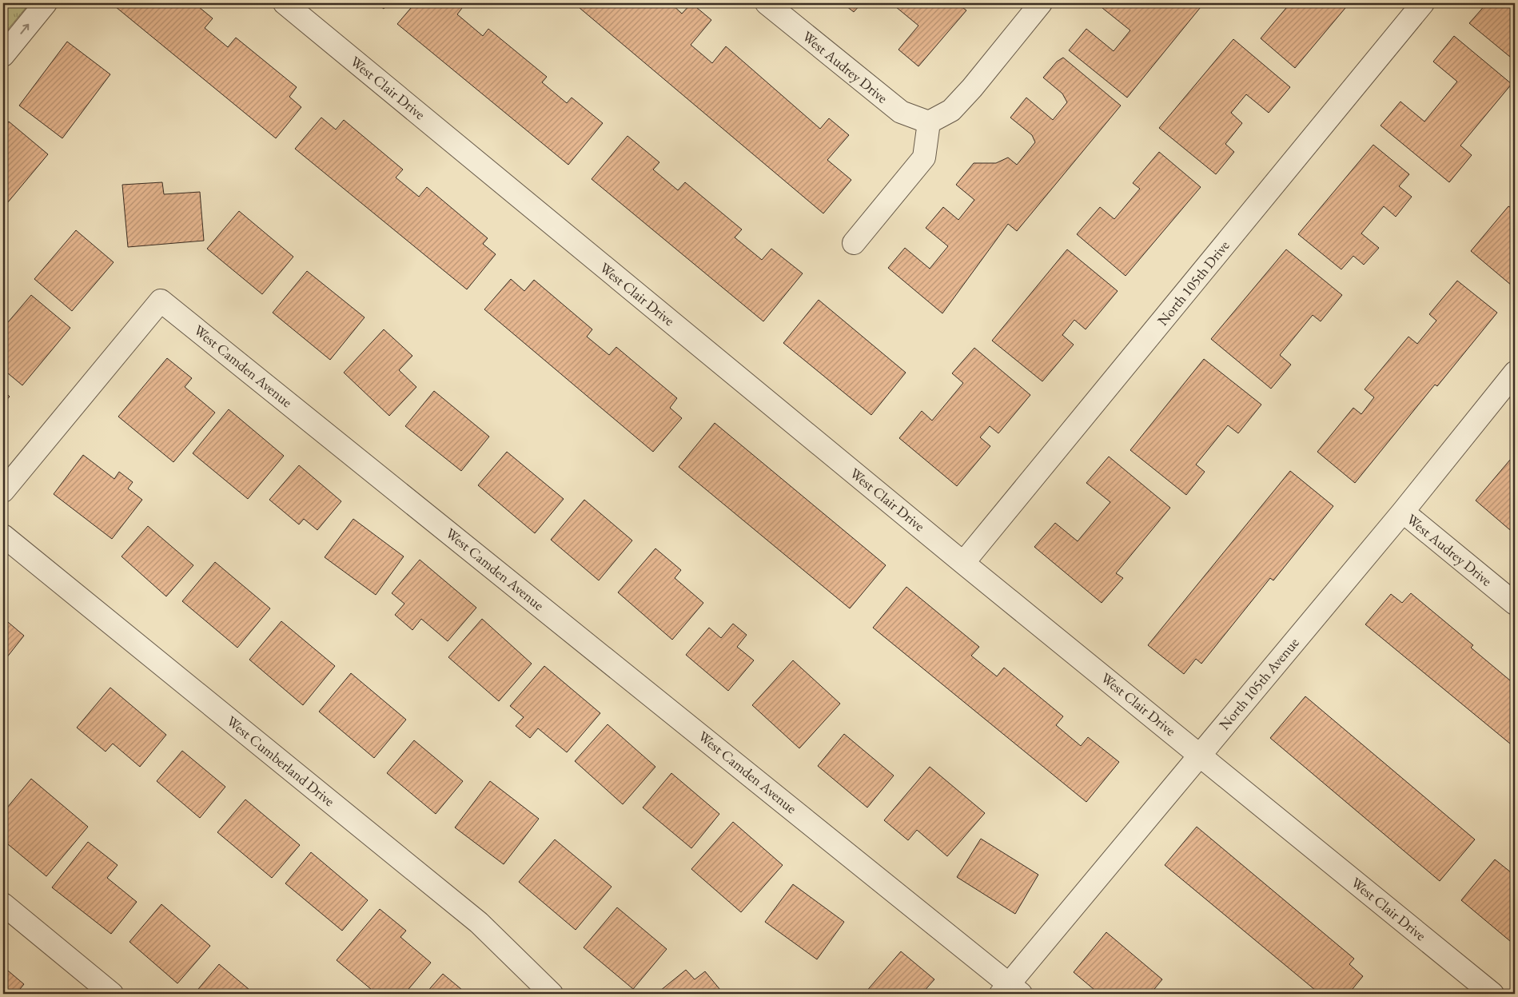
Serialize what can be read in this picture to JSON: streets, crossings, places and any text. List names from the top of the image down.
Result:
{
  "streets": {
    "street": [
      "West Audrey Drive",
      "West Clair Drive",
      "North 105th Drive",
      "West Camden Avenue",
      "North 105th Avenue",
      "West Cumberland Drive"
    ]
  },
  "crossings": [
    ["West Audrey Drive", "North 105th Avenue"],
    ["West Clair Drive", "North 105th Drive"],
    ["West Clair Drive", "North 105th Avenue"],
    ["West Camden Avenue", "North 105th Avenue"]
  ]
}
